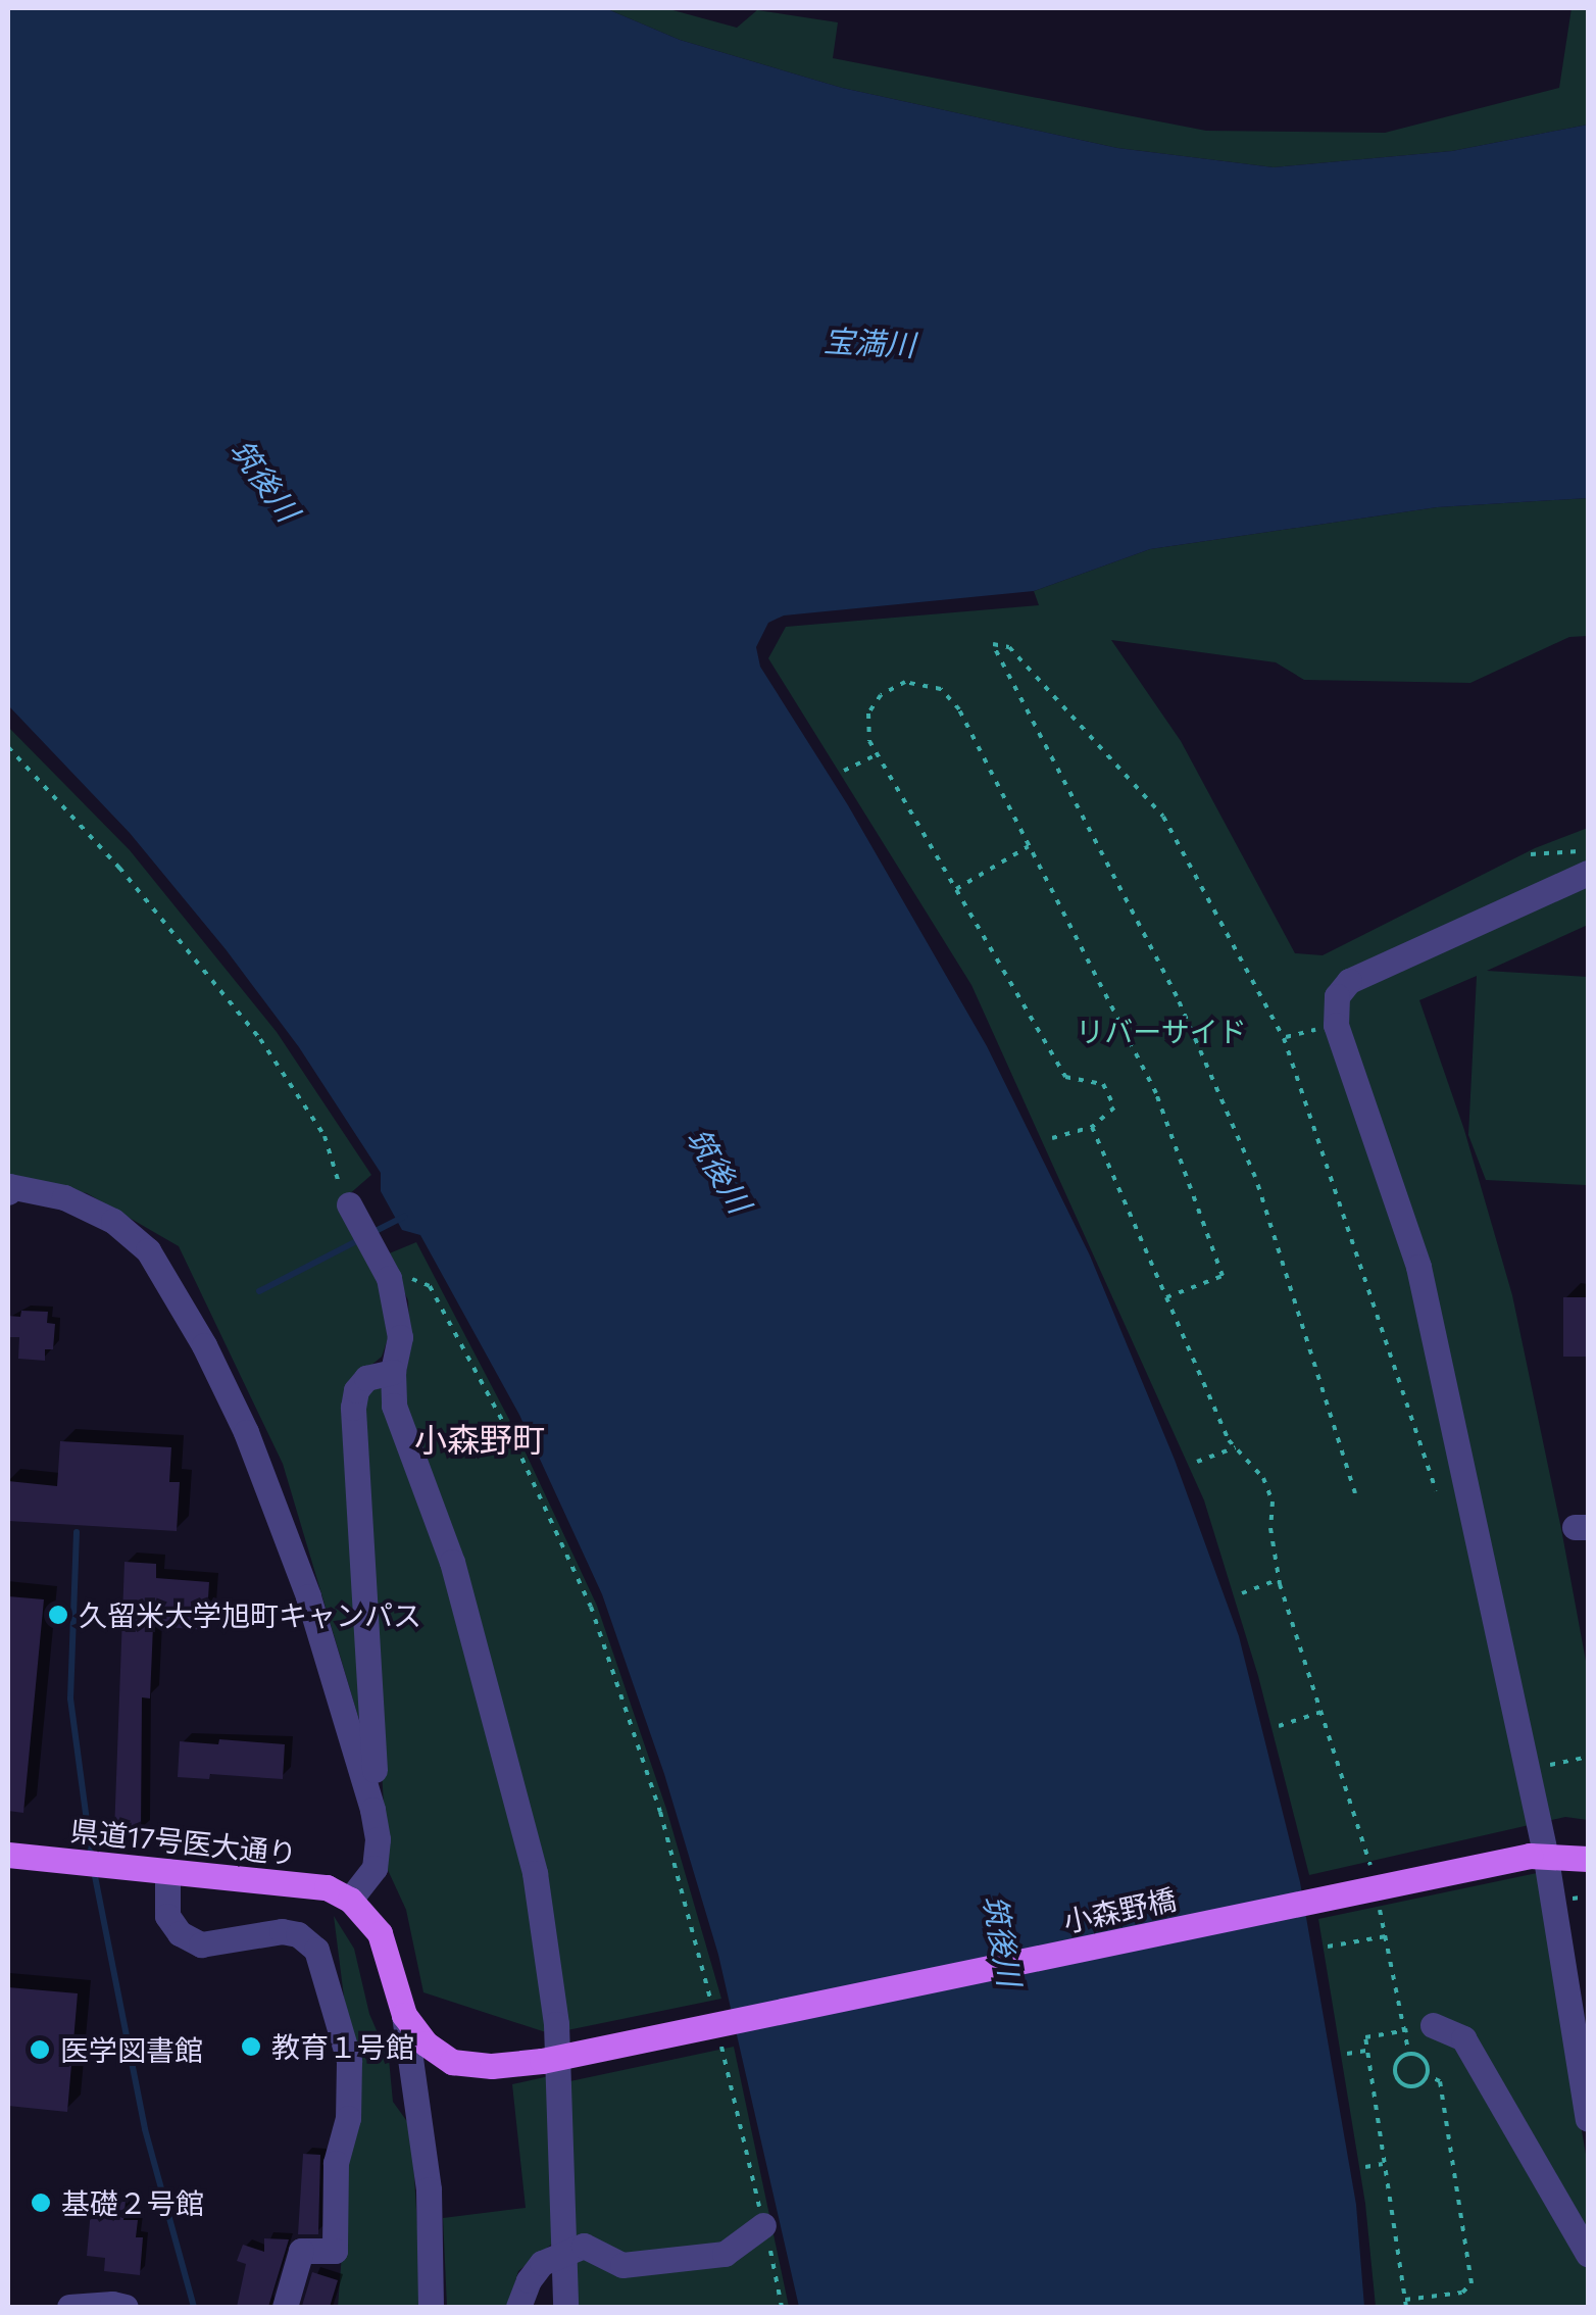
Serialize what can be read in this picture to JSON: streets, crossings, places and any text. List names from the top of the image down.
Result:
{
  "streets": {
    "main road": ["県道17号医大通り", "小森野橋"]
  },
  "districts": ["小森野町"],
  "water": ["宝満川", "筑後川"],
  "parks": ["リバーサイド"],
  "places": [
    "久留米大学旭町キャンパス",
    "教育１号館",
    "医学図書館",
    "基礎２号館"
  ]
}
